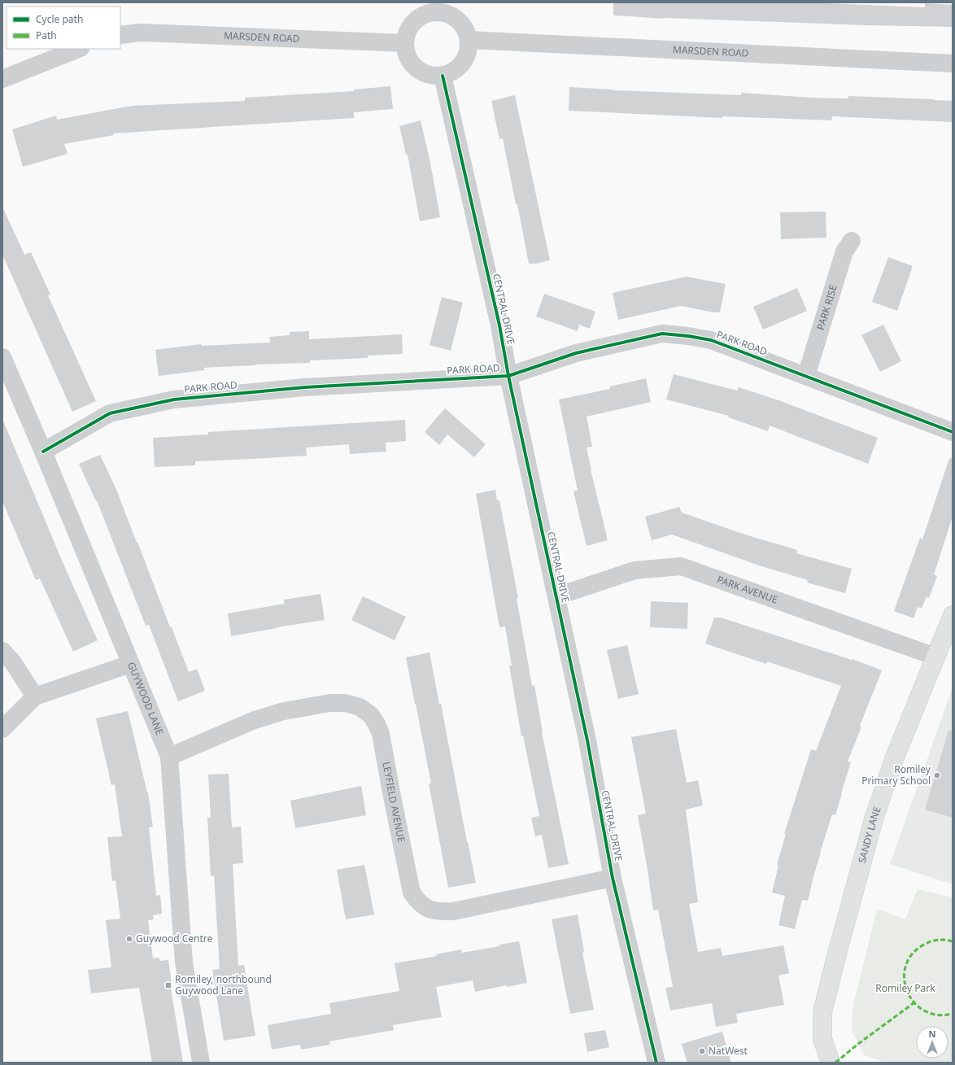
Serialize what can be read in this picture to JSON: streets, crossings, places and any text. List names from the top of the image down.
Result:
{
  "streets": {
    "street": [
      "MARSDEN ROAD",
      "PARK RISE",
      "CENTRAL DRIVE",
      "PARK ROAD",
      "PARK AVENUE",
      "GUYWOOD LANE",
      "LEYFIELD AVENUE",
      "SANDY LANE"
    ]
  },
  "crossings": [
    ["MARSDEN ROAD", "CENTRAL DRIVE"],
    ["PARK RISE", "PARK ROAD"],
    ["CENTRAL DRIVE", "PARK ROAD"],
    ["CENTRAL DRIVE", "PARK AVENUE"],
    ["CENTRAL DRIVE", "LEYFIELD AVENUE"],
    ["PARK ROAD", "GUYWOOD LANE"],
    ["PARK AVENUE", "SANDY LANE"],
    ["GUYWOOD LANE", "LEYFIELD AVENUE"]
  ],
  "parks": ["Romiley Park"],
  "places": {
    "other": ["Romiley Primary School", "Guywood Centre", "NatWest"],
    "transit": ["Romiley, northbound Guywood Lane"]
  },
  "legend": ["Cycle path", "Path"],
  "north": "top"
}
